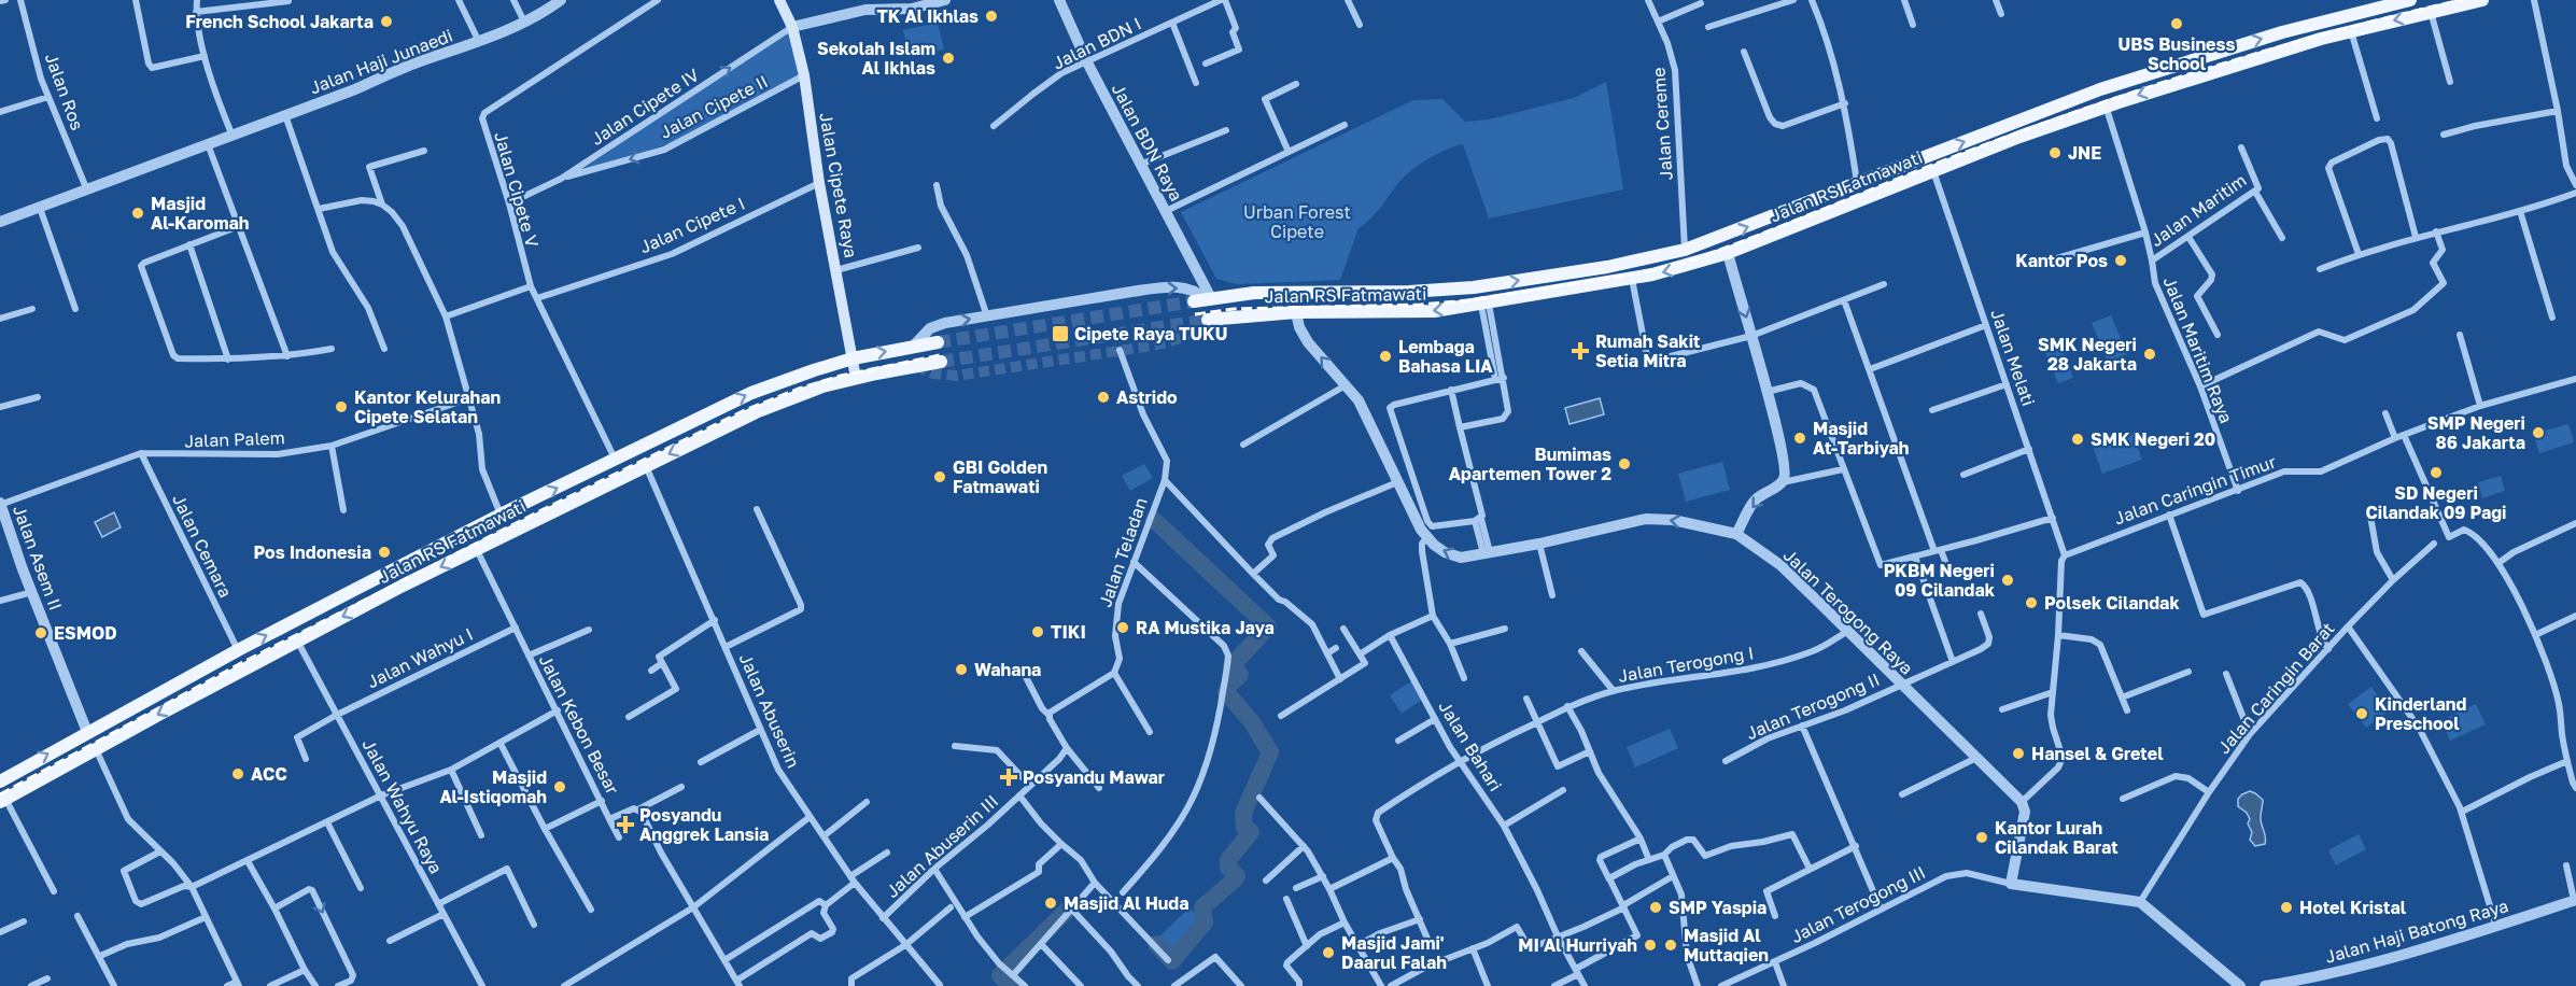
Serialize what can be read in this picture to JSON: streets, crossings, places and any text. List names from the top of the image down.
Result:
{
  "streets": {
    "main road": ["Jalan Cipete Raya", "Jalan RS Fatmawati"],
    "street": [
      "Jalan BDN I",
      "Jalan Haji Junaedi",
      "Jalan Ros",
      "Jalan Cipete IV",
      "Jalan Cipete II",
      "Jalan Cereme",
      "Jalan BDN Raya",
      "Jalan Cipete V",
      "Jalan Maritim",
      "Jalan Cipete I",
      "Jalan Maritim Raya",
      "Jalan Melati",
      "Jalan Palem",
      "Jalan Caringin Timur",
      "Jalan Cemara",
      "Jalan Teladan",
      "Jalan Asem II",
      "Jalan Terogong Raya",
      "Jalan Wahyu I",
      "Jalan Terogong I",
      "Jalan Caringin Barat",
      "Jalan Terogong II",
      "Jalan Abuserin",
      "Jalan Kebon Besar",
      "Jalan Bahari",
      "Jalan Wahyu Raya",
      "Jalan Abuserin III",
      "Jalan Terogong III",
      "Jalan Haji Batong Raya"
    ]
  },
  "crossings": [
    ["Jalan BDN I", "Jalan BDN Raya"],
    ["Jalan Haji Junaedi", "Jalan Ros"],
    ["Jalan Cipete IV", "Jalan Cipete II"],
    ["Jalan Cipete IV", "Jalan Cipete Raya"],
    ["Jalan Cipete IV", "Jalan Cipete V"],
    ["Jalan Cipete II", "Jalan Cipete Raya"],
    ["Jalan Cereme", "Jalan RS Fatmawati"],
    ["Jalan BDN Raya", "Jalan RS Fatmawati"],
    ["Jalan Cipete Raya", "Jalan RS Fatmawati"],
    ["Jalan Cipete Raya", "Jalan Cipete I"],
    ["Jalan RS Fatmawati", "Jalan Cipete V"],
    ["Jalan RS Fatmawati", "Jalan Maritim Raya"],
    ["Jalan RS Fatmawati", "Jalan Melati"],
    ["Jalan RS Fatmawati", "Jalan Cemara"],
    ["Jalan RS Fatmawati", "Jalan Asem II"],
    ["Jalan RS Fatmawati", "Jalan Terogong Raya"],
    ["Jalan RS Fatmawati", "Jalan Abuserin"],
    ["Jalan RS Fatmawati", "Jalan Kebon Besar"],
    ["Jalan RS Fatmawati", "Jalan Wahyu Raya"],
    ["Jalan Cipete V", "Jalan Cipete I"],
    ["Jalan Maritim", "Jalan Maritim Raya"],
    ["Jalan Maritim Raya", "Jalan Caringin Timur"],
    ["Jalan Melati", "Jalan Caringin Timur"],
    ["Jalan Palem", "Jalan Cemara"],
    ["Jalan Palem", "Jalan Asem II"],
    ["Jalan Terogong Raya", "Jalan Terogong I"],
    ["Jalan Terogong Raya", "Jalan Terogong II"],
    ["Jalan Wahyu I", "Jalan Kebon Besar"],
    ["Jalan Wahyu I", "Jalan Wahyu Raya"],
    ["Jalan Terogong I", "Jalan Bahari"],
    ["Jalan Abuserin", "Jalan Abuserin III"]
  ],
  "one_way": ["Jalan Cipete IV", "Jalan Cipete II"],
  "parks": ["Urban Forest Cipete"],
  "places": {
    "other": [
      "TK Al Ikhlas",
      "French School Jakarta",
      "UBS Business School",
      "Sekolah Islam Al Ikhlas",
      "JNE",
      "Masjid Al-Karomah",
      "Kantor Pos",
      "SMK Negeri 28 Jakarta",
      "Lembaga Bahasa LIA",
      "Astrido",
      "Kantor Kelurahan Cipete Selatan",
      "SMP Negeri 86 Jakarta",
      "Masjid At-Tarbiyah",
      "SMK Negeri 20",
      "Bumimas Apartemen Tower 2",
      "SD Negeri Cilandak 09 Pagi",
      "GBI Golden Fatmawati",
      "Pos Indonesia",
      "PKBM Negeri 09 Cilandak",
      "Polsek Cilandak",
      "RA Mustika Jaya",
      "TIKI",
      "ESMOD",
      "Wahana",
      "Kinderland Preschool",
      "Hansel & Gretel",
      "ACC",
      "Masjid Al-Istiqomah",
      "Kantor Lurah Cilandak Barat",
      "Masjid Al Huda",
      "SMP Yaspia",
      "Hotel Kristal",
      "MI Al Hurriyah",
      "Masjid Al Muttaqien",
      "Masjid Jami' Daarul Falah"
    ],
    "transit": ["Cipete Raya TUKU"],
    "health": ["Rumah Sakit Setia Mitra", "Posyandu Mawar", "Posyandu Anggrek Lansia"]
  }
}
